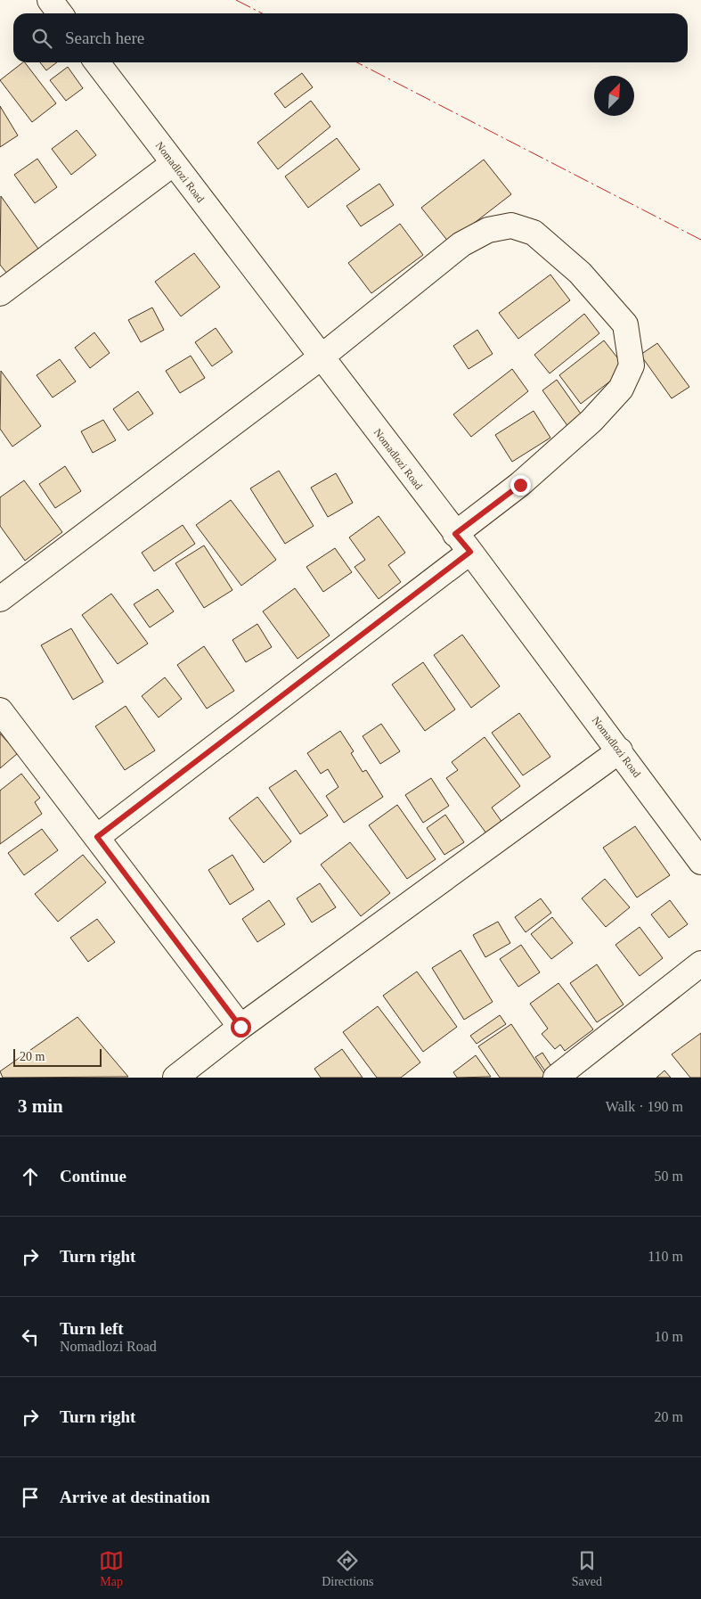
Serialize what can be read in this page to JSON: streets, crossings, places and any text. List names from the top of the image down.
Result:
{
  "streets": {
    "street": ["Nomadlozi Road"]
  },
  "scale_bar": "20 m",
  "north": "top right",
  "page": {
    "search": "Search here",
    "scale": "20 m",
    "heading": ["3 min", "Walk · 190 m"],
    "list": [
      ["Continue", "50 m"],
      ["Turn right", "110 m"],
      ["Turn left", "Nomadlozi Road", "10 m"],
      ["Turn right", "20 m"],
      "Arrive at destination"
    ],
    "nav": ["Map", "Directions", "Saved"]
  }
}
